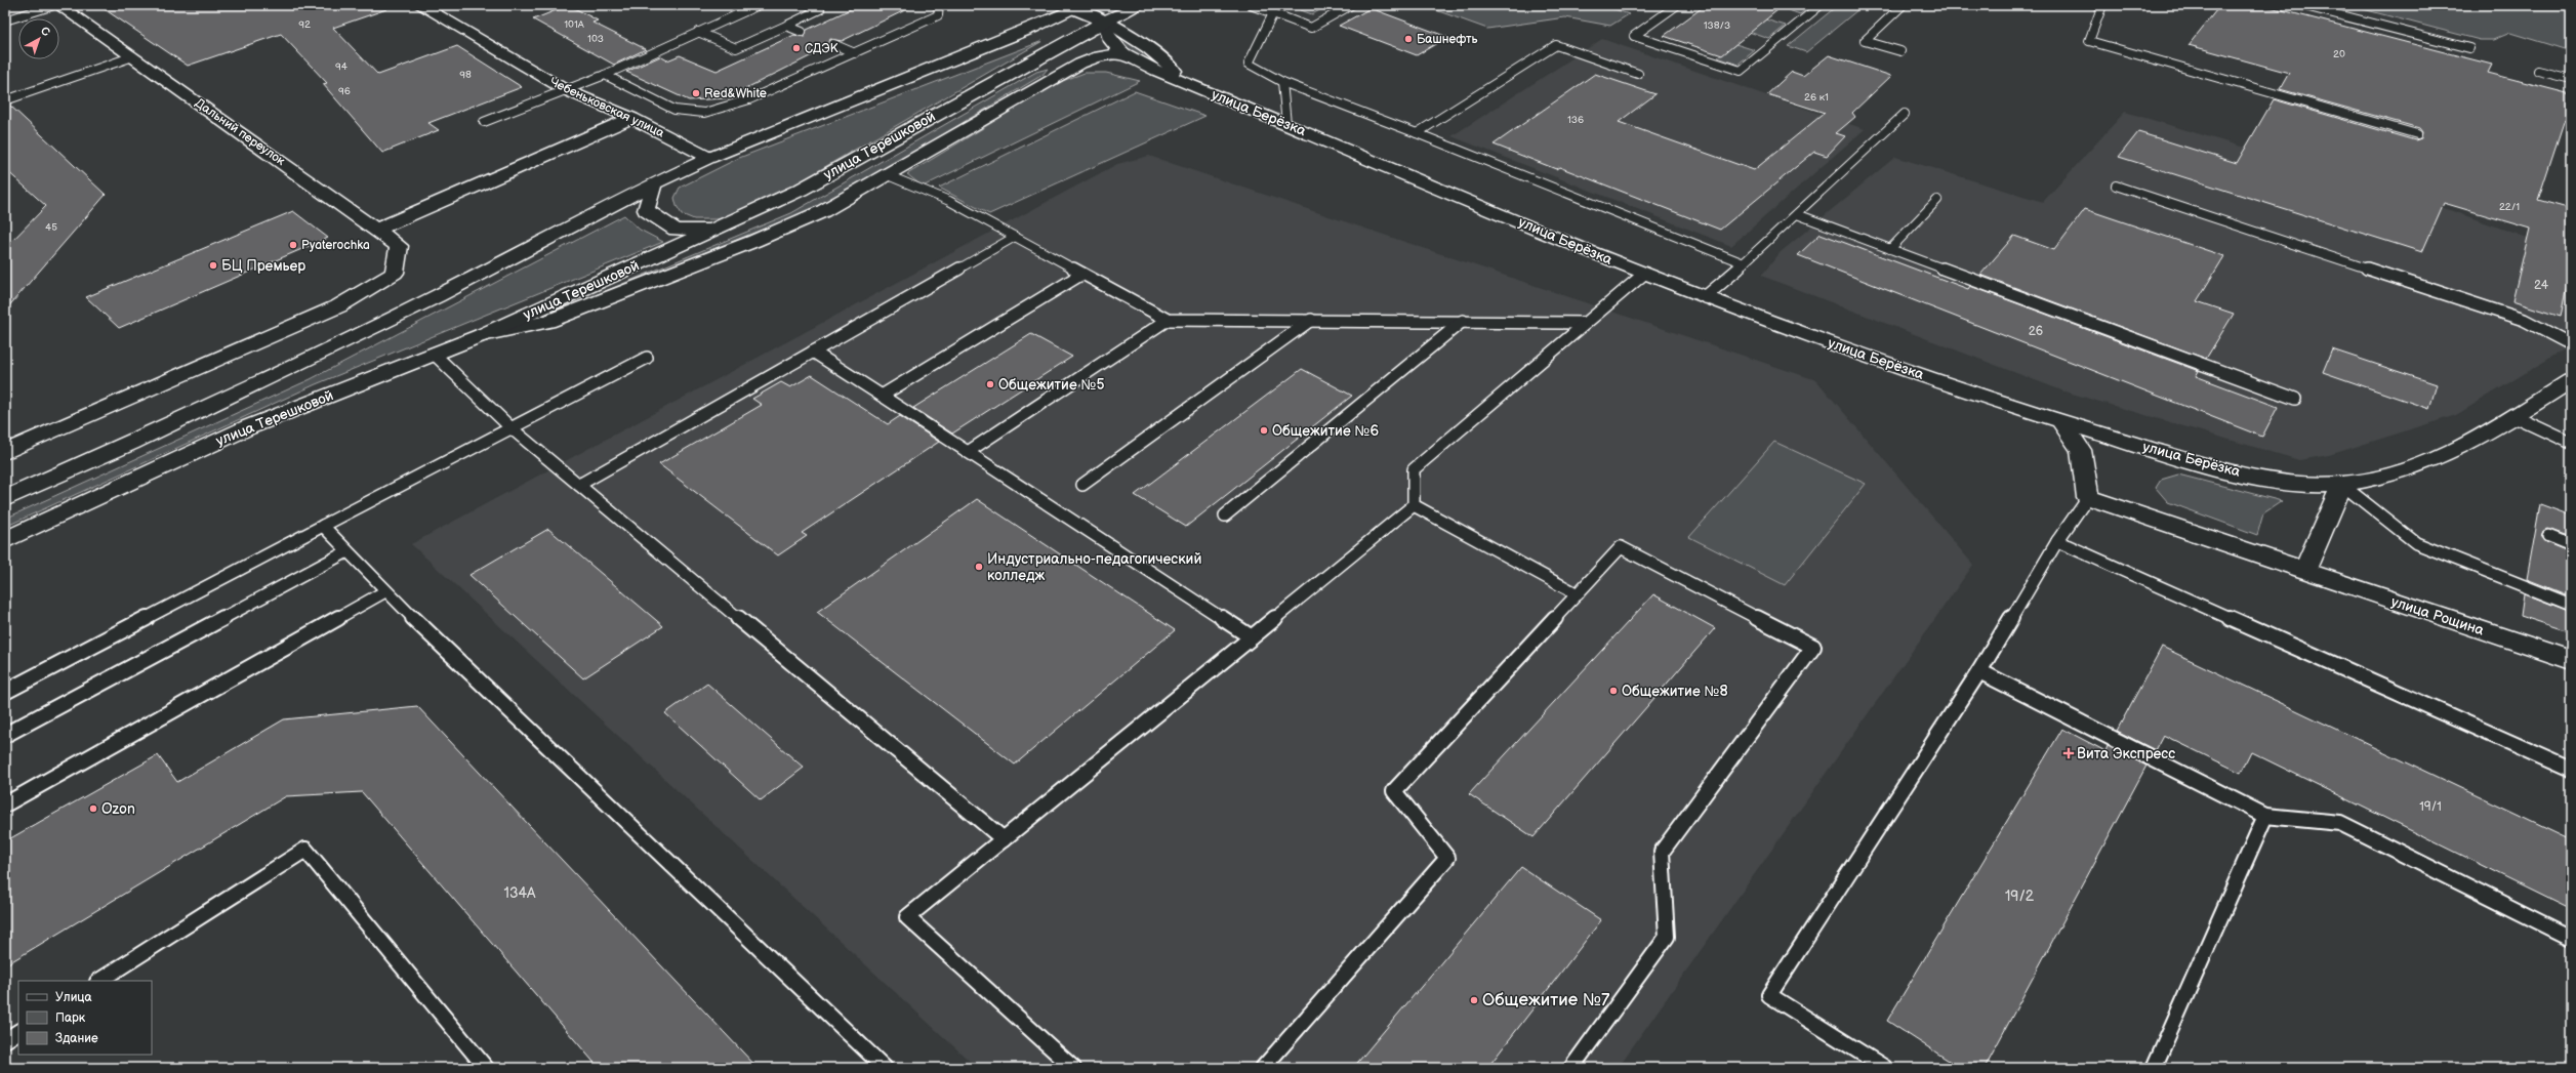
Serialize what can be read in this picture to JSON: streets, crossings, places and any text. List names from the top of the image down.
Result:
{
  "streets": {
    "main road": [
      "Чебеньковская улица",
      "улица Берёзка",
      "Дальний переулок",
      "улица Терешковой",
      "улица Рощина"
    ]
  },
  "crossings": [
    ["улица Берёзка", "улица Терешковой"]
  ],
  "places": {
    "other": [
      "Башнефть",
      "СДЭК",
      "Red&White",
      "Pyaterochka",
      "БЦ Премьер",
      "Общежитие №5",
      "Общежитие №6",
      "Индустриально-педагогический колледж",
      "Общежитие №8",
      "Ozon",
      "Общежитие №7"
    ],
    "health": ["Вита Экспресс"]
  },
  "house_numbers": [
    "92",
    "101А",
    "138/3",
    "103",
    "20",
    "94",
    "98",
    "96",
    "26 к1",
    "136",
    "22/1",
    "45",
    "24",
    "26",
    "19/1",
    "134А",
    "19/2"
  ],
  "legend": ["Улица", "Парк", "Здание"],
  "north": "top right"
}
